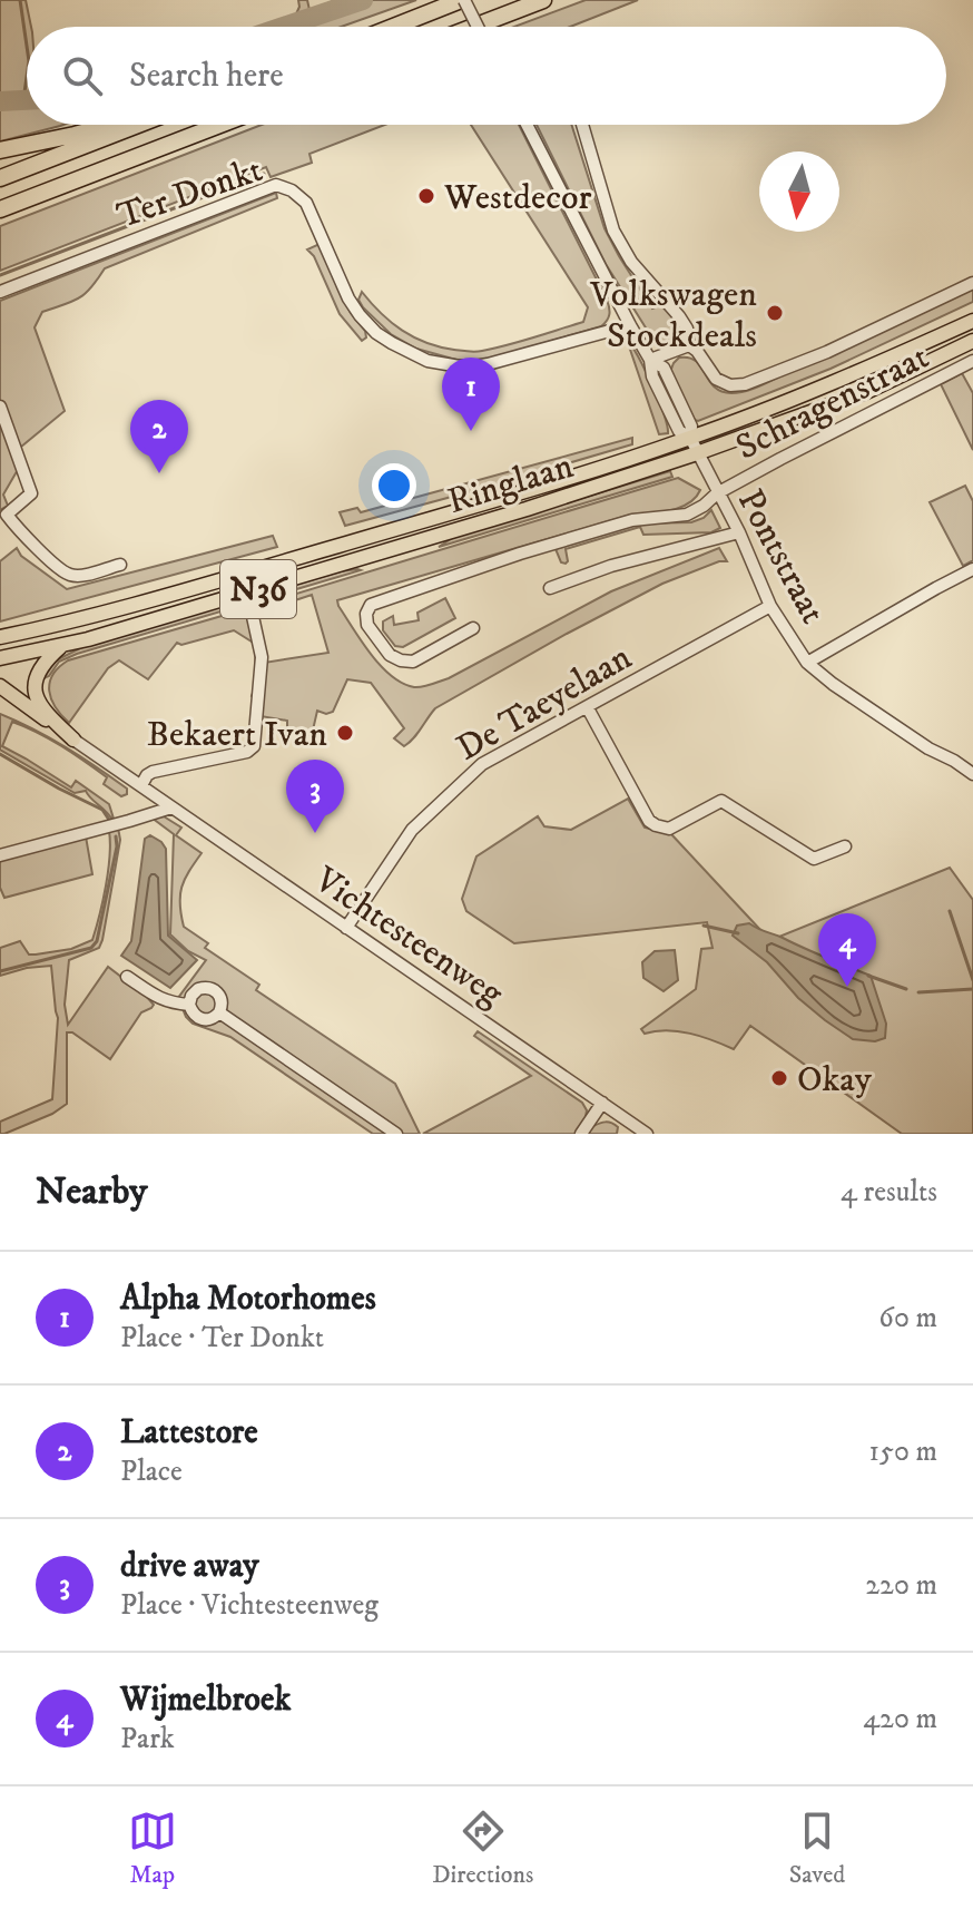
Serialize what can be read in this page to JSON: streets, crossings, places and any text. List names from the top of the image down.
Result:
{
  "streets": {
    "main road": ["Ringlaan", "N36"],
    "street": [
      "Ter Donkt",
      "Schragenstraat",
      "Pontstraat",
      "De Taeyelaan",
      "Vichtesteenweg"
    ]
  },
  "crossings": [
    ["Ter Donkt", "Pontstraat"],
    ["Schragenstraat", "Pontstraat"],
    ["Ringlaan", "Pontstraat"],
    ["Pontstraat", "De Taeyelaan"],
    ["De Taeyelaan", "Vichtesteenweg"]
  ],
  "places": [
    "Westdecor",
    "Volkswagen Stockdeals",
    "Bekaert Ivan",
    "Okay"
  ],
  "north": "bottom",
  "page": {
    "search": "Search here",
    "pins": [
      "1",
      "2",
      "3",
      "4"
    ],
    "heading": ["Nearby", "4 results"],
    "list": [
      {
        "mark": "1",
        "name": "Alpha Motorhomes",
        "note": "Place · Ter Donkt",
        "value": "60 m"
      },
      {
        "mark": "2",
        "name": "Lattestore",
        "note": "Place",
        "value": "150 m"
      },
      {
        "mark": "3",
        "name": "drive away",
        "note": "Place · Vichtesteenweg",
        "value": "220 m"
      },
      {
        "mark": "4",
        "name": "Wijmelbroek",
        "note": "Park",
        "value": "420 m"
      }
    ],
    "nav": ["Map", "Directions", "Saved"]
  }
}
